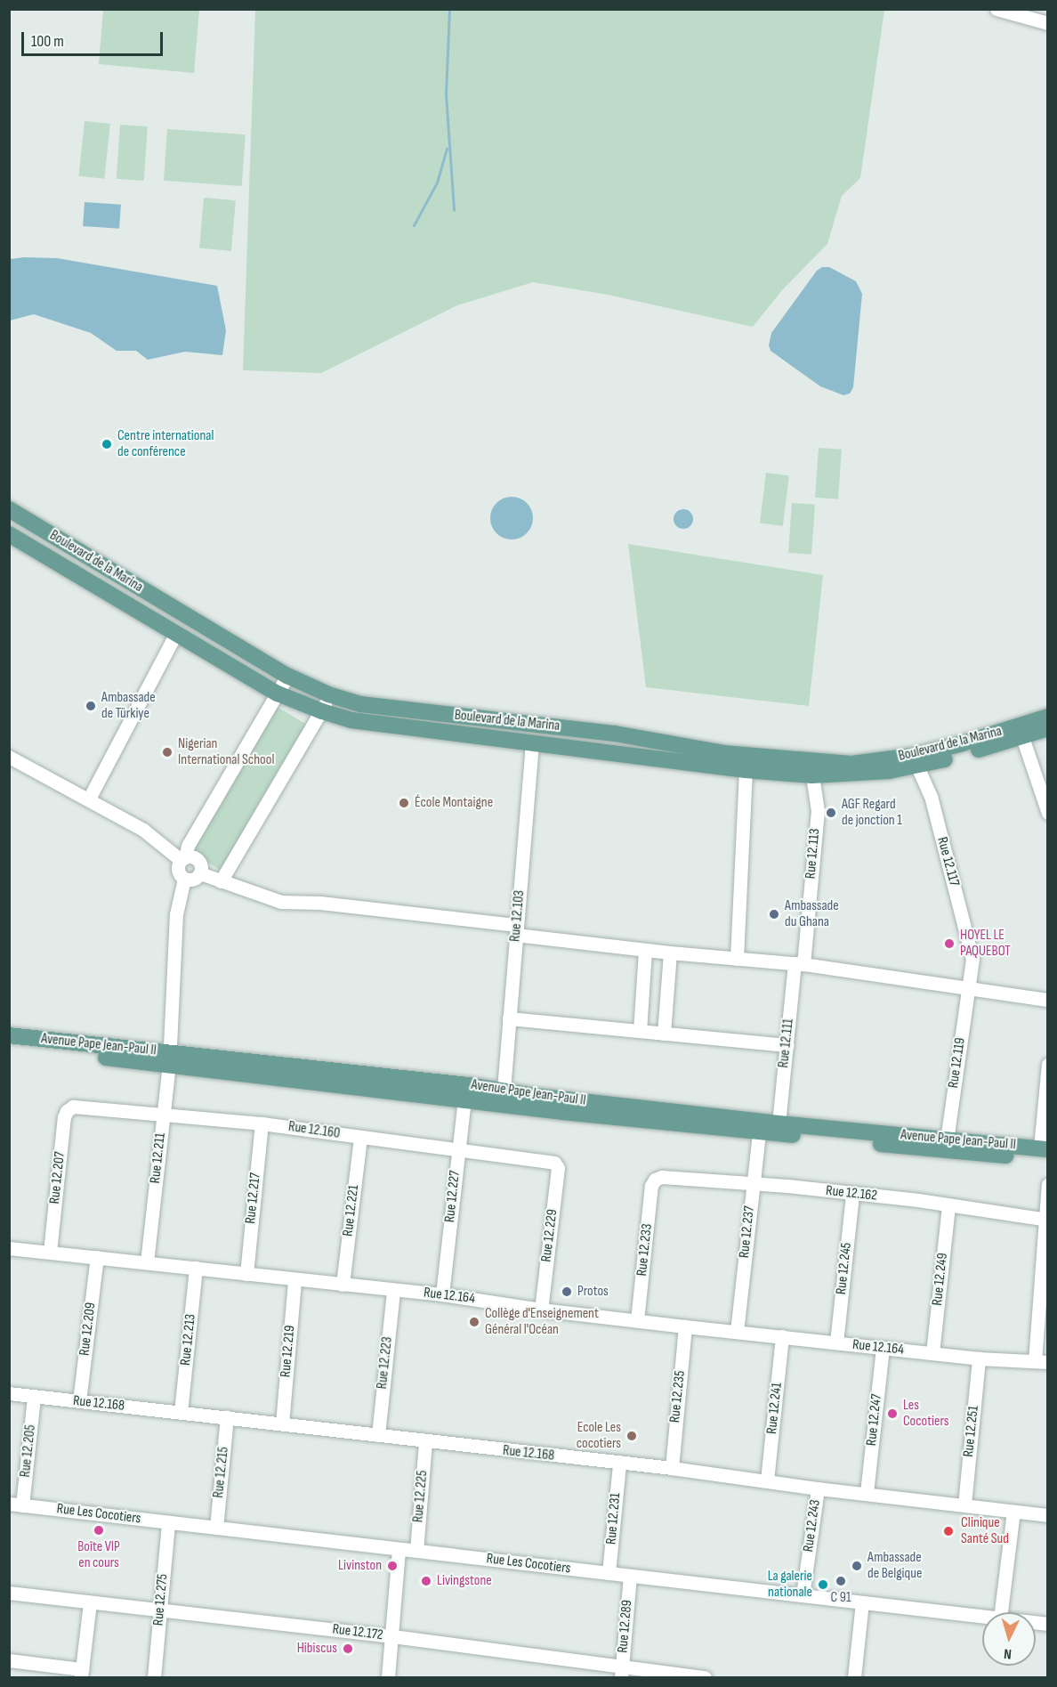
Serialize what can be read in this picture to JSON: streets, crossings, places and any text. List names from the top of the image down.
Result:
{
  "streets": {
    "main road": ["Boulevard de la Marina", "Avenue Pape Jean-Paul II"],
    "street": [
      "Rue 12.113",
      "Rue 12.117",
      "Rue 12.103",
      "Rue 12.111",
      "Rue 12.119",
      "Rue 12.160",
      "Rue 12.211",
      "Rue 12.207",
      "Rue 12.162",
      "Rue 12.227",
      "Rue 12.217",
      "Rue 12.221",
      "Rue 12.237",
      "Rue 12.229",
      "Rue 12.233",
      "Rue 12.245",
      "Rue 12.249",
      "Rue 12.164",
      "Rue 12.209",
      "Rue 12.213",
      "Rue 12.219",
      "Rue 12.223",
      "Rue 12.235",
      "Rue 12.168",
      "Rue 12.241",
      "Rue 12.247",
      "Rue 12.251",
      "Rue 12.205",
      "Rue 12.215",
      "Rue 12.225",
      "Rue Les Cocotiers",
      "Rue 12.231",
      "Rue 12.243",
      "Rue 12.275",
      "Rue 12.289",
      "Rue 12.172"
    ]
  },
  "crossings": [
    ["Boulevard de la Marina", "Rue 12.113"],
    ["Boulevard de la Marina", "Rue 12.117"],
    ["Boulevard de la Marina", "Rue 12.103"],
    ["Rue 12.113", "Rue 12.111"],
    ["Rue 12.117", "Rue 12.119"],
    ["Rue 12.103", "Avenue Pape Jean-Paul II"],
    ["Rue 12.111", "Avenue Pape Jean-Paul II"],
    ["Avenue Pape Jean-Paul II", "Rue 12.119"],
    ["Avenue Pape Jean-Paul II", "Rue 12.211"],
    ["Avenue Pape Jean-Paul II", "Rue 12.227"],
    ["Avenue Pape Jean-Paul II", "Rue 12.237"],
    ["Rue 12.160", "Rue 12.211"],
    ["Rue 12.160", "Rue 12.207"],
    ["Rue 12.160", "Rue 12.227"],
    ["Rue 12.160", "Rue 12.217"],
    ["Rue 12.160", "Rue 12.221"],
    ["Rue 12.160", "Rue 12.229"],
    ["Rue 12.211", "Rue 12.164"],
    ["Rue 12.207", "Rue 12.164"],
    ["Rue 12.162", "Rue 12.237"],
    ["Rue 12.162", "Rue 12.233"],
    ["Rue 12.162", "Rue 12.245"],
    ["Rue 12.162", "Rue 12.249"],
    ["Rue 12.227", "Rue 12.164"],
    ["Rue 12.217", "Rue 12.164"],
    ["Rue 12.221", "Rue 12.164"],
    ["Rue 12.237", "Rue 12.164"],
    ["Rue 12.229", "Rue 12.164"],
    ["Rue 12.233", "Rue 12.164"],
    ["Rue 12.245", "Rue 12.164"],
    ["Rue 12.249", "Rue 12.164"],
    ["Rue 12.164", "Rue 12.209"],
    ["Rue 12.164", "Rue 12.213"],
    ["Rue 12.164", "Rue 12.219"],
    ["Rue 12.164", "Rue 12.223"],
    ["Rue 12.164", "Rue 12.235"],
    ["Rue 12.164", "Rue 12.241"],
    ["Rue 12.164", "Rue 12.247"],
    ["Rue 12.164", "Rue 12.251"],
    ["Rue 12.209", "Rue 12.168"],
    ["Rue 12.213", "Rue 12.168"],
    ["Rue 12.219", "Rue 12.168"],
    ["Rue 12.223", "Rue 12.168"],
    ["Rue 12.235", "Rue 12.168"],
    ["Rue 12.168", "Rue 12.241"],
    ["Rue 12.168", "Rue 12.247"],
    ["Rue 12.168", "Rue 12.251"],
    ["Rue 12.168", "Rue 12.205"],
    ["Rue 12.168", "Rue 12.215"],
    ["Rue 12.168", "Rue 12.225"],
    ["Rue 12.168", "Rue 12.231"],
    ["Rue 12.168", "Rue 12.243"],
    ["Rue 12.205", "Rue Les Cocotiers"],
    ["Rue 12.215", "Rue Les Cocotiers"],
    ["Rue 12.225", "Rue Les Cocotiers"],
    ["Rue Les Cocotiers", "Rue 12.231"],
    ["Rue Les Cocotiers", "Rue 12.243"],
    ["Rue Les Cocotiers", "Rue 12.275"],
    ["Rue Les Cocotiers", "Rue 12.289"],
    ["Rue 12.275", "Rue 12.172"],
    ["Rue 12.289", "Rue 12.172"]
  ],
  "places": [
    "Centre international de conférence",
    "Ambassade de Türkiye",
    "Nigerian International School",
    "École Montaigne",
    "AGF Regard de jonction 1",
    "Ambassade du Ghana",
    "HOYEL LE PAQUEBOT",
    "Protos",
    "Collège d'Enseignement Général l'Océan",
    "Les Cocotiers",
    "Ecole Les cocotiers",
    "Boîte VIP en cours",
    "Clinique Santé Sud",
    "Livinston",
    "Ambassade de Belgique",
    "Livingstone",
    "C 91",
    "La galerie nationale",
    "Hibiscus"
  ],
  "scale_bar": "100 m",
  "north": "bottom"
}
